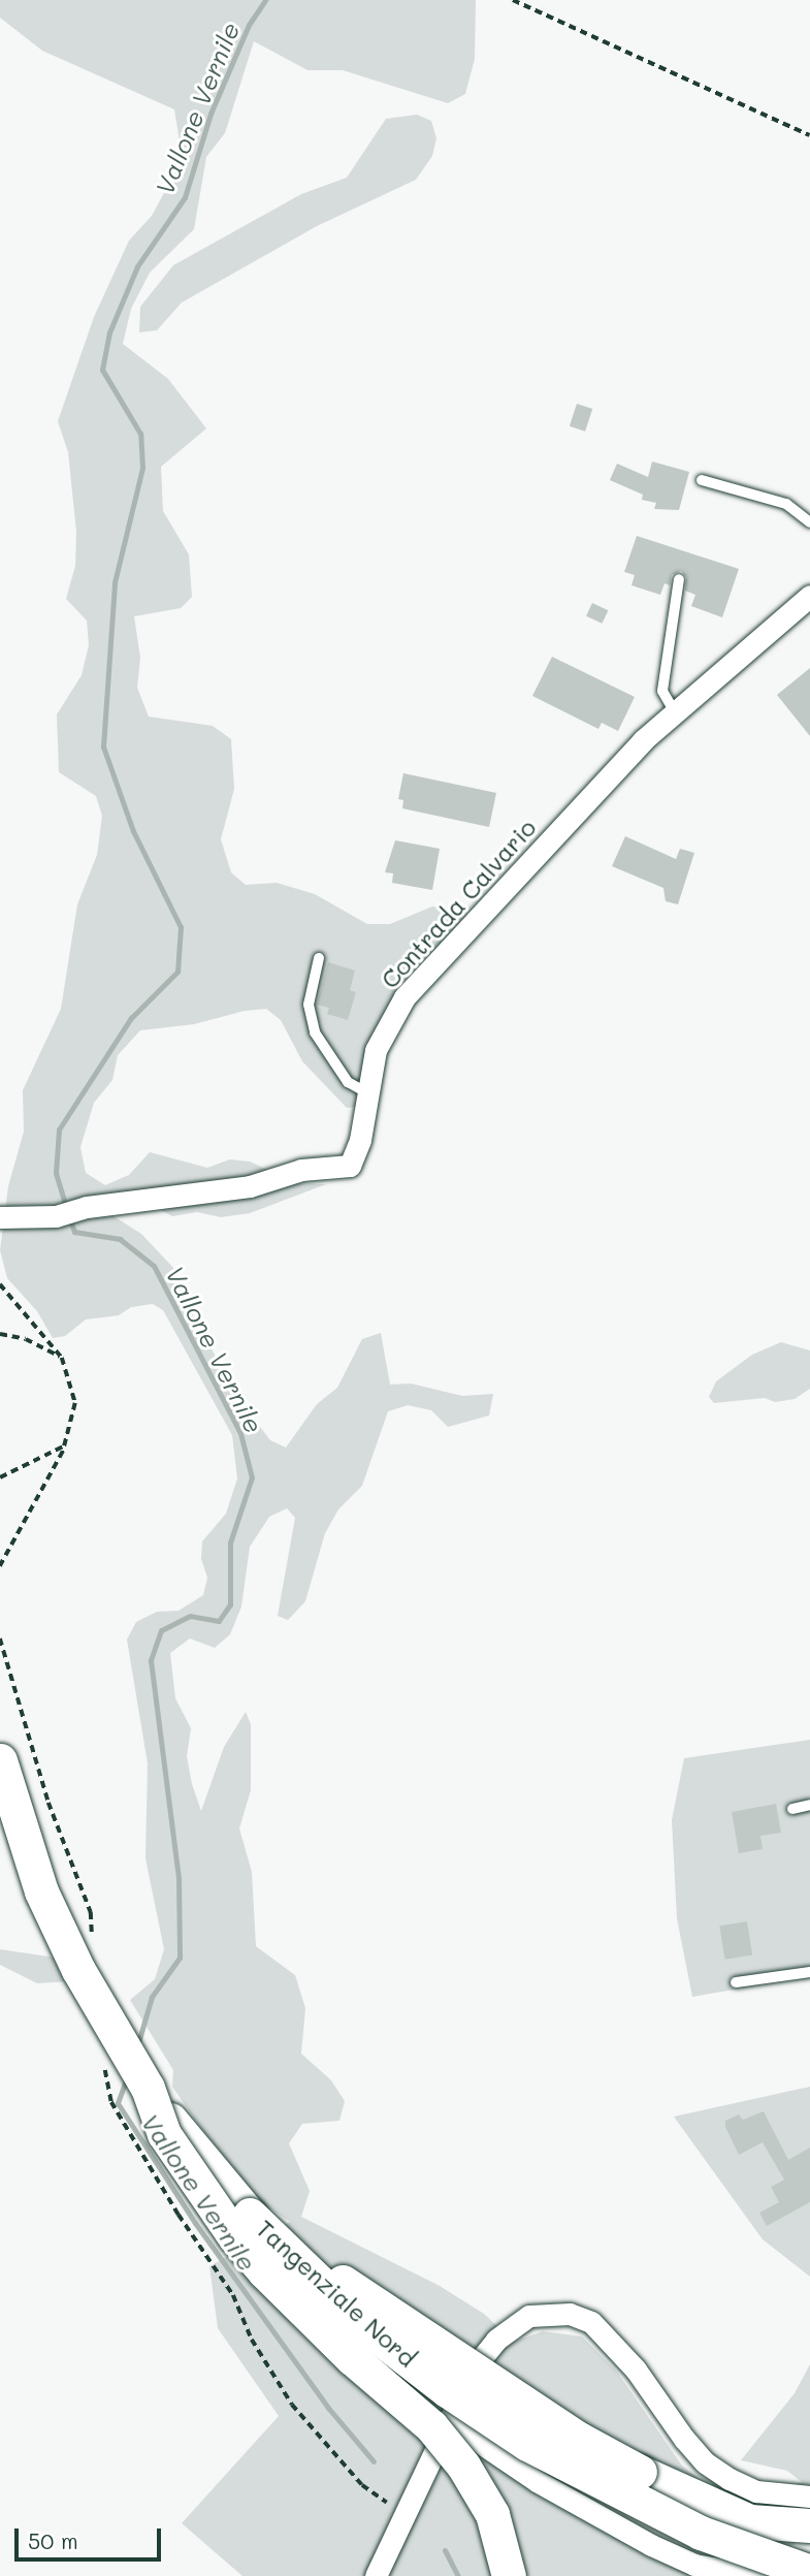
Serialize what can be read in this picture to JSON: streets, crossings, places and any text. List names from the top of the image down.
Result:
{
  "streets": {
    "main road": ["Tangenziale Nord"],
    "street": ["Contrada Calvario"]
  },
  "water": ["Vallone Vernile"],
  "scale_bar": "50 m"
}
